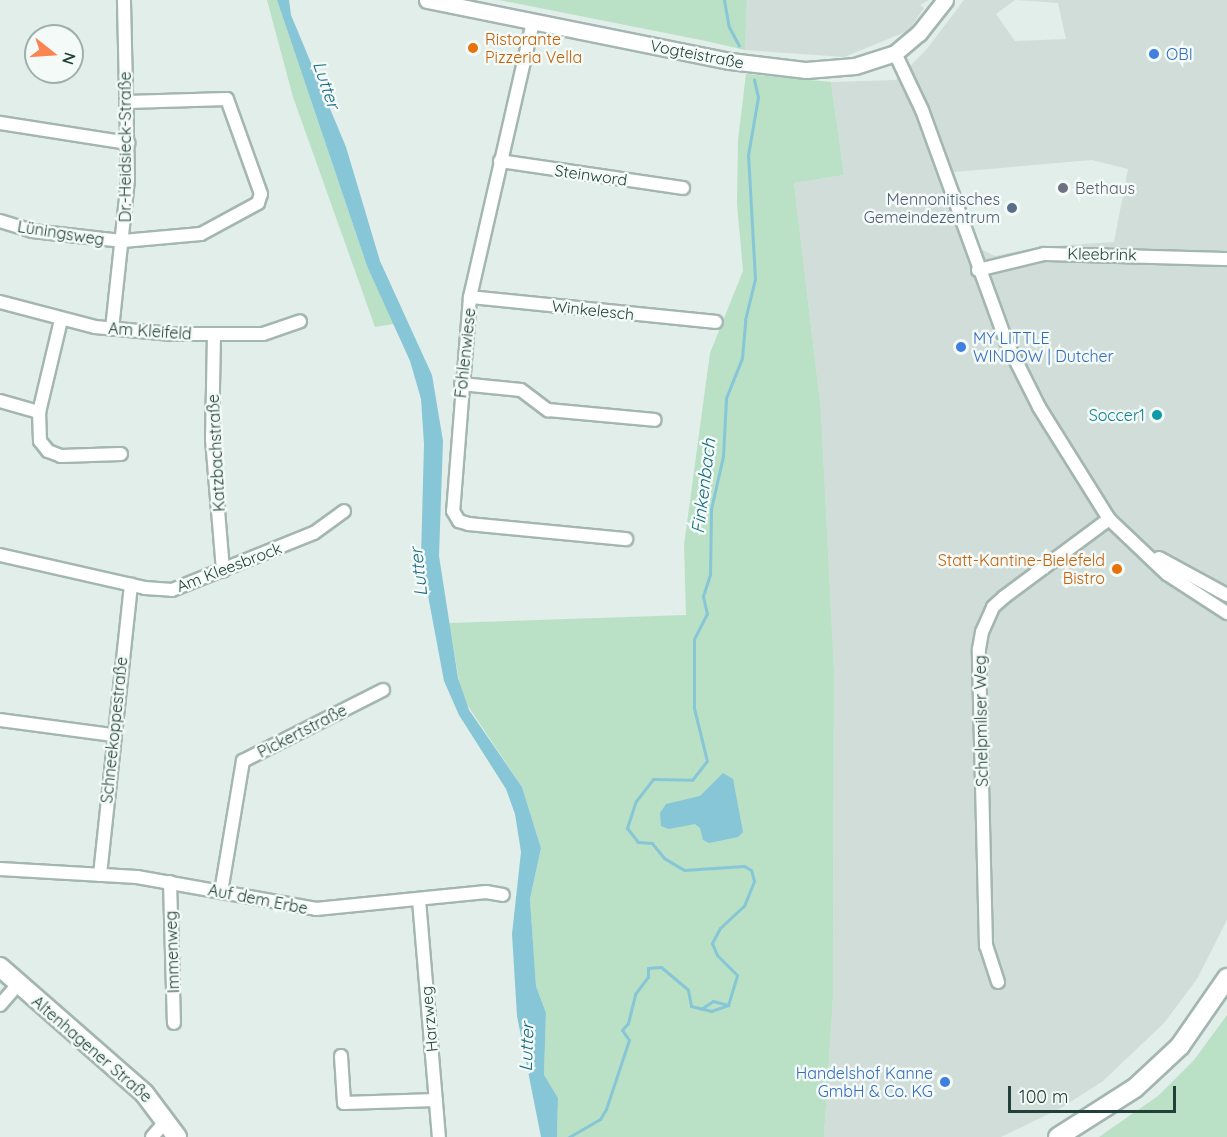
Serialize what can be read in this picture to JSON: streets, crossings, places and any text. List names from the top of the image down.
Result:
{
  "streets": {
    "main road": ["Altenhagener Straße"],
    "street": [
      "Vogteistraße",
      "Dr.-Heidsieck-Straße",
      "Steinword",
      "Lüningsweg",
      "Kleebrink",
      "Winkelesch",
      "Am Kleifeld",
      "Fohlenwiese",
      "Katzbachstraße",
      "Am Kleesbrock",
      "Schelpmilser Weg",
      "Schneekoppestraße",
      "Pickertstraße",
      "Auf dem Erbe",
      "Immenweg",
      "Harzweg"
    ]
  },
  "crossings": [
    ["Vogteistraße", "Fohlenwiese"],
    ["Dr.-Heidsieck-Straße", "Lüningsweg"],
    ["Dr.-Heidsieck-Straße", "Am Kleifeld"],
    ["Steinword", "Fohlenwiese"],
    ["Winkelesch", "Fohlenwiese"],
    ["Am Kleifeld", "Katzbachstraße"],
    ["Katzbachstraße", "Am Kleesbrock"],
    ["Am Kleesbrock", "Schneekoppestraße"],
    ["Schneekoppestraße", "Auf dem Erbe"],
    ["Pickertstraße", "Auf dem Erbe"],
    ["Auf dem Erbe", "Immenweg"],
    ["Auf dem Erbe", "Harzweg"]
  ],
  "water": ["Lutter", "Finkenbach"],
  "places": [
    "Ristorante Pizzeria Vella",
    "OBI",
    "Bethaus",
    "Mennonitisches Gemeindezentrum",
    "MY LITTLE WINDOW | Dutcher",
    "Soccer1",
    "Statt-Kantine-Bielefeld Bistro",
    "Handelshof Kanne GmbH & Co. KG"
  ],
  "scale_bar": "100 m",
  "north": "right"
}
